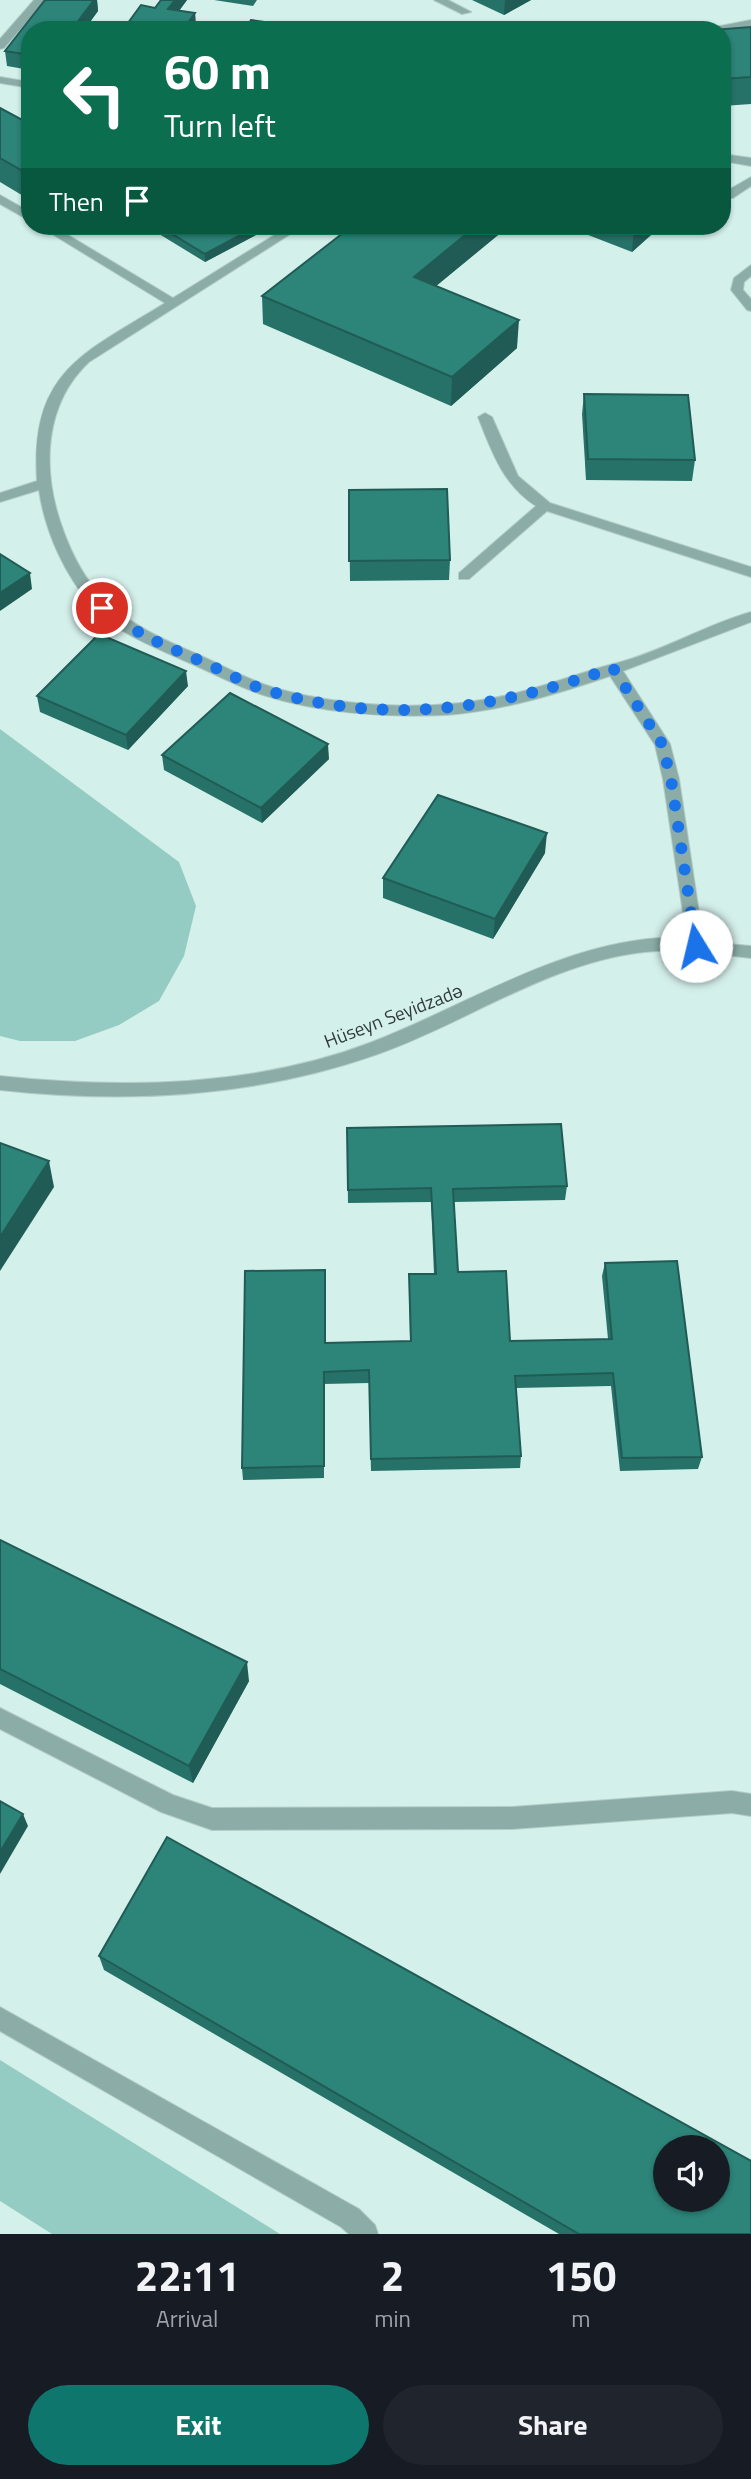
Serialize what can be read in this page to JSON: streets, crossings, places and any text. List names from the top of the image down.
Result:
{
  "streets": {
    "street": ["Hüseyn Seyidzadə"]
  },
  "page": {
    "turn": ["60 m", "Turn left"],
    "then": "Then",
    "eta": [
      "22:11",
      "Arrival",
      "2",
      "min",
      "150",
      "m"
    ],
    "buttons": ["Exit", "Share"]
  }
}
